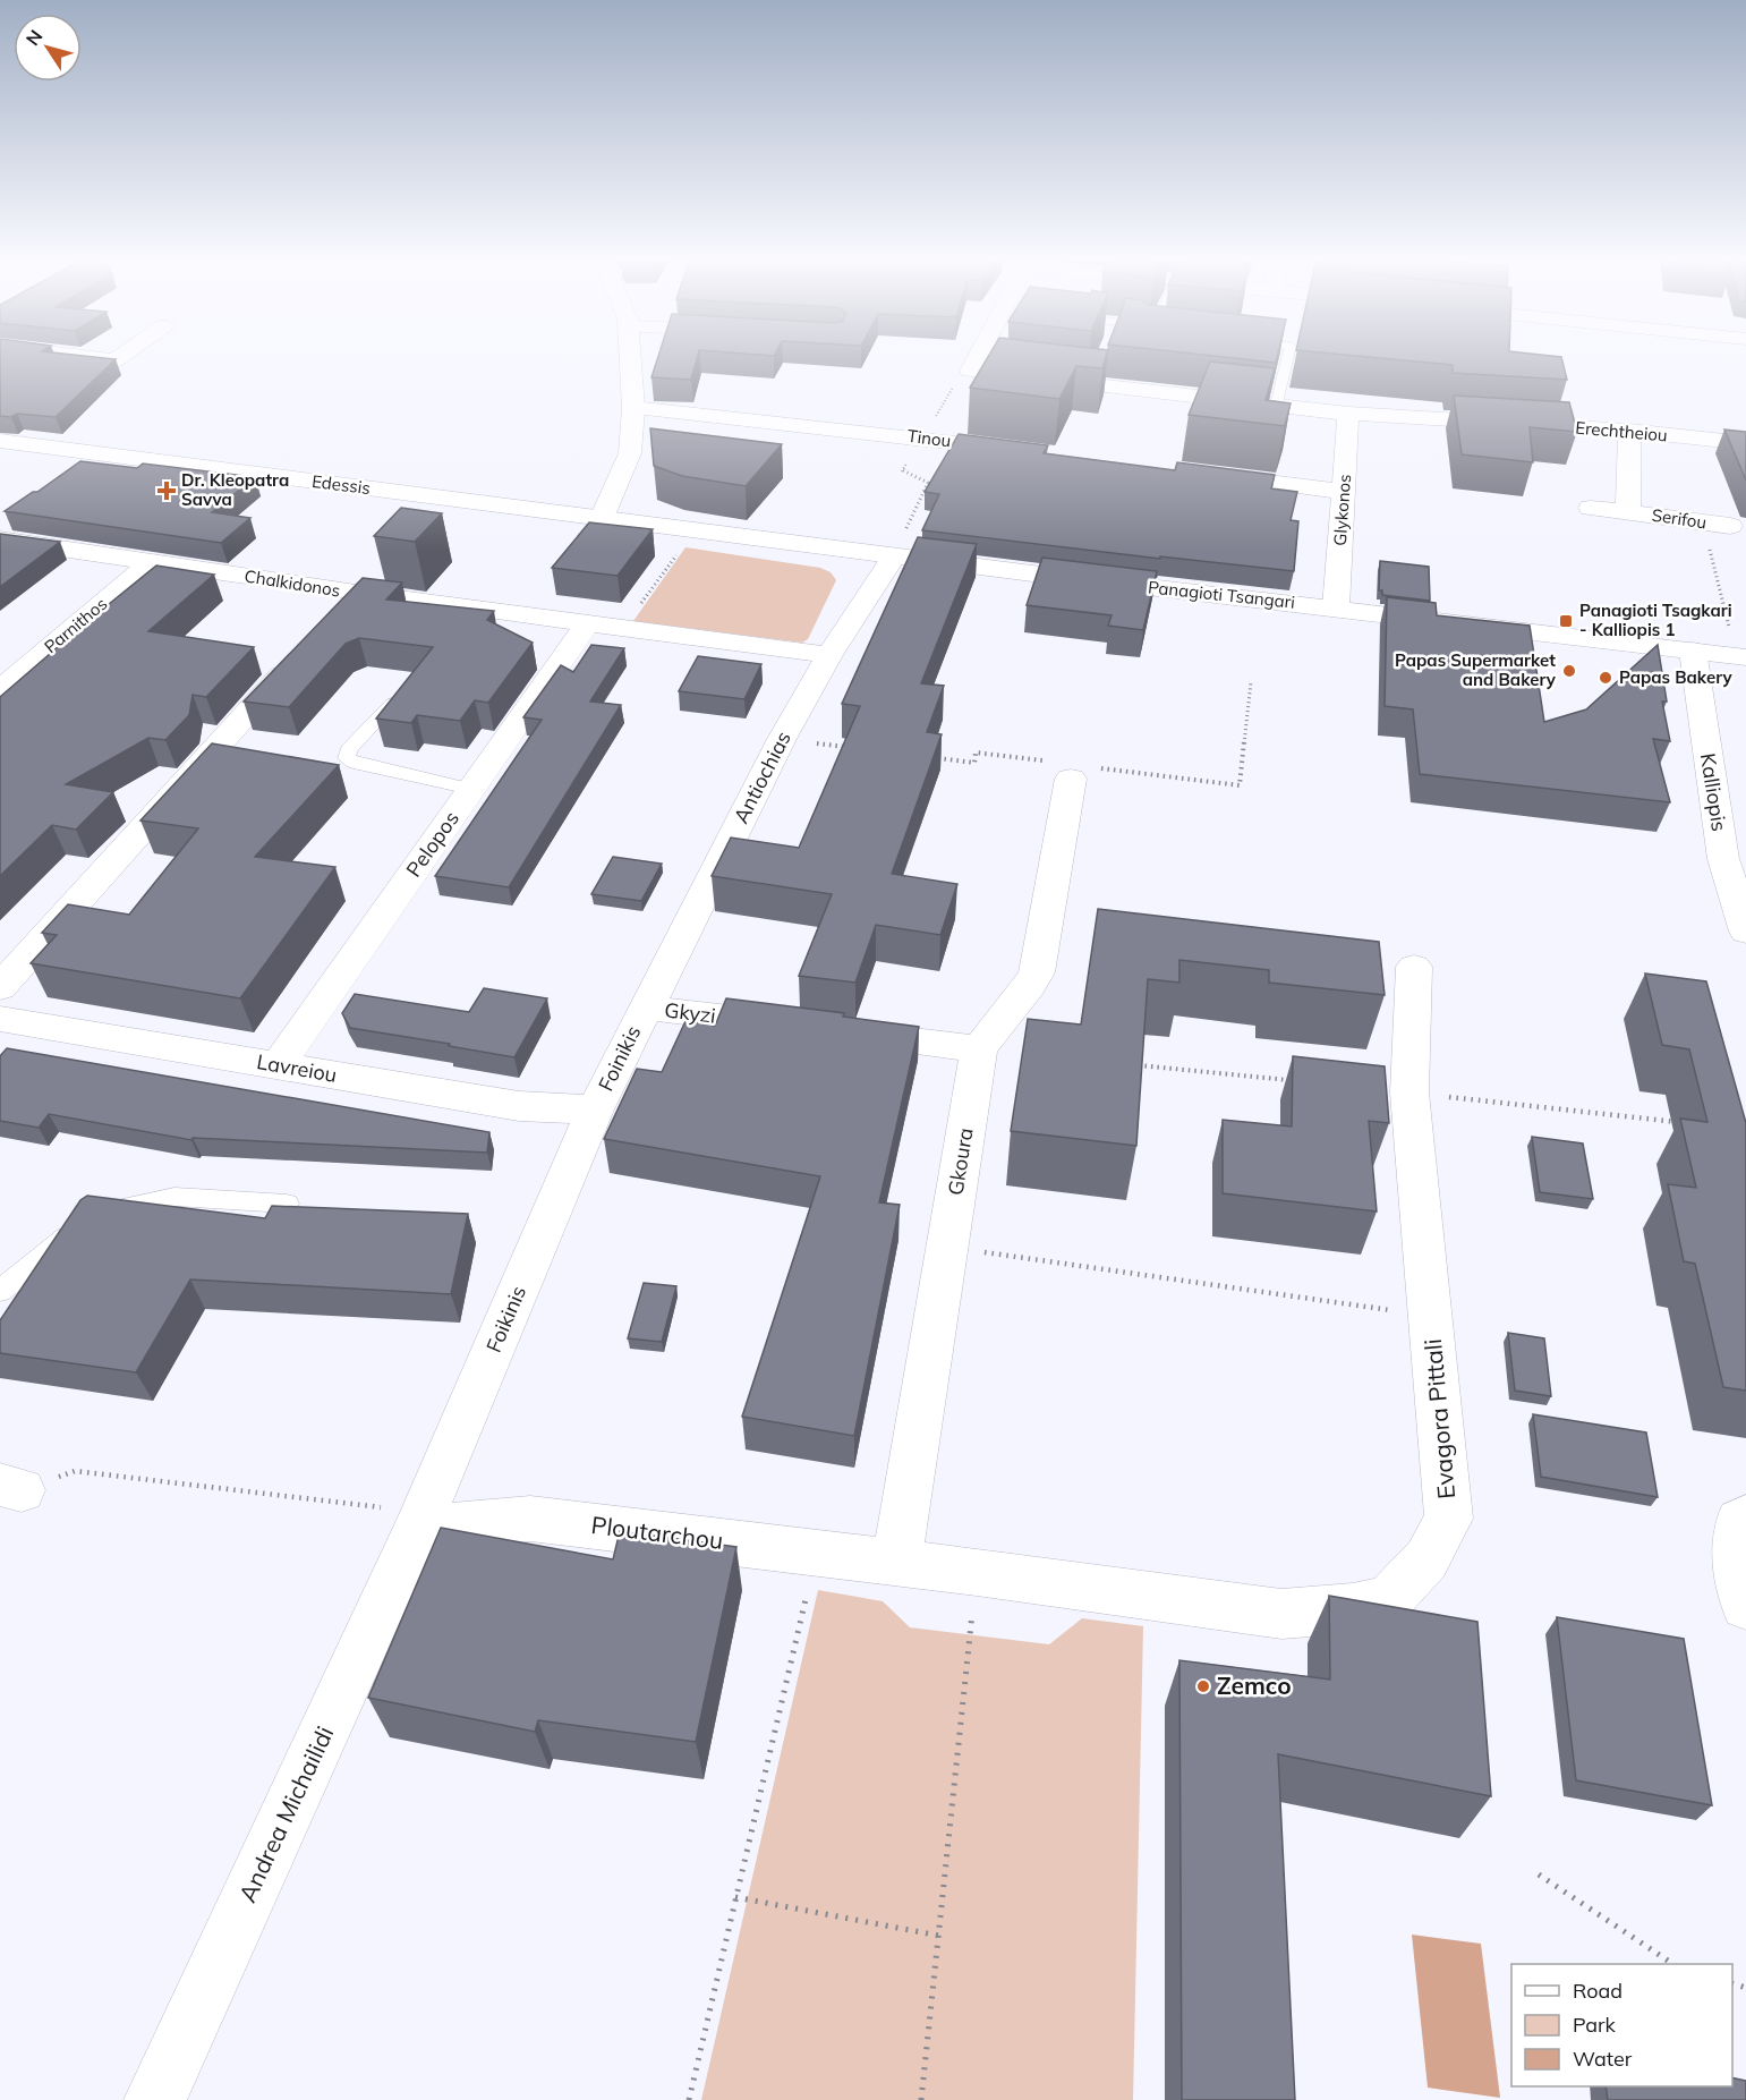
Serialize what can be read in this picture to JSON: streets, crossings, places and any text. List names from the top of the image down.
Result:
{
  "streets": {
    "street": [
      "Erechtheiou",
      "Tinou",
      "Edessis",
      "Glykonos",
      "Serifou",
      "Chalkidonos",
      "Panagioti Tsangari",
      "Parnithos",
      "Antiochias",
      "Kalliopis",
      "Pelopos",
      "Gkyzi",
      "Foinikis",
      "Lavreiou",
      "Gkoura",
      "Foikinis",
      "Evagora Pittali",
      "Ploutarchou",
      "Andrea Michailidi"
    ]
  },
  "crossings": [
    ["Erechtheiou", "Glykonos"],
    ["Erechtheiou", "Serifou"],
    ["Edessis", "Panagioti Tsangari"],
    ["Glykonos", "Panagioti Tsangari"],
    ["Chalkidonos", "Parnithos"],
    ["Chalkidonos", "Antiochias"],
    ["Chalkidonos", "Pelopos"],
    ["Panagioti Tsangari", "Antiochias"],
    ["Panagioti Tsangari", "Kalliopis"],
    ["Antiochias", "Gkyzi"],
    ["Antiochias", "Foinikis"],
    ["Pelopos", "Lavreiou"],
    ["Gkyzi", "Foinikis"],
    ["Gkyzi", "Gkoura"],
    ["Foinikis", "Lavreiou"],
    ["Foinikis", "Foikinis"],
    ["Lavreiou", "Foikinis"],
    ["Gkoura", "Evagora Pittali"],
    ["Gkoura", "Ploutarchou"],
    ["Foikinis", "Ploutarchou"],
    ["Foikinis", "Andrea Michailidi"],
    ["Evagora Pittali", "Ploutarchou"],
    ["Ploutarchou", "Andrea Michailidi"]
  ],
  "places": {
    "health": ["Dr. Kleopatra Savva"],
    "transit": ["Panagioti Tsagkari - Kalliopis 1"],
    "other": ["Papas Supermarket and Bakery", "Papas Bakery", "Zemco"]
  },
  "legend": ["Road", "Park", "Water"],
  "north": "top left"
}
